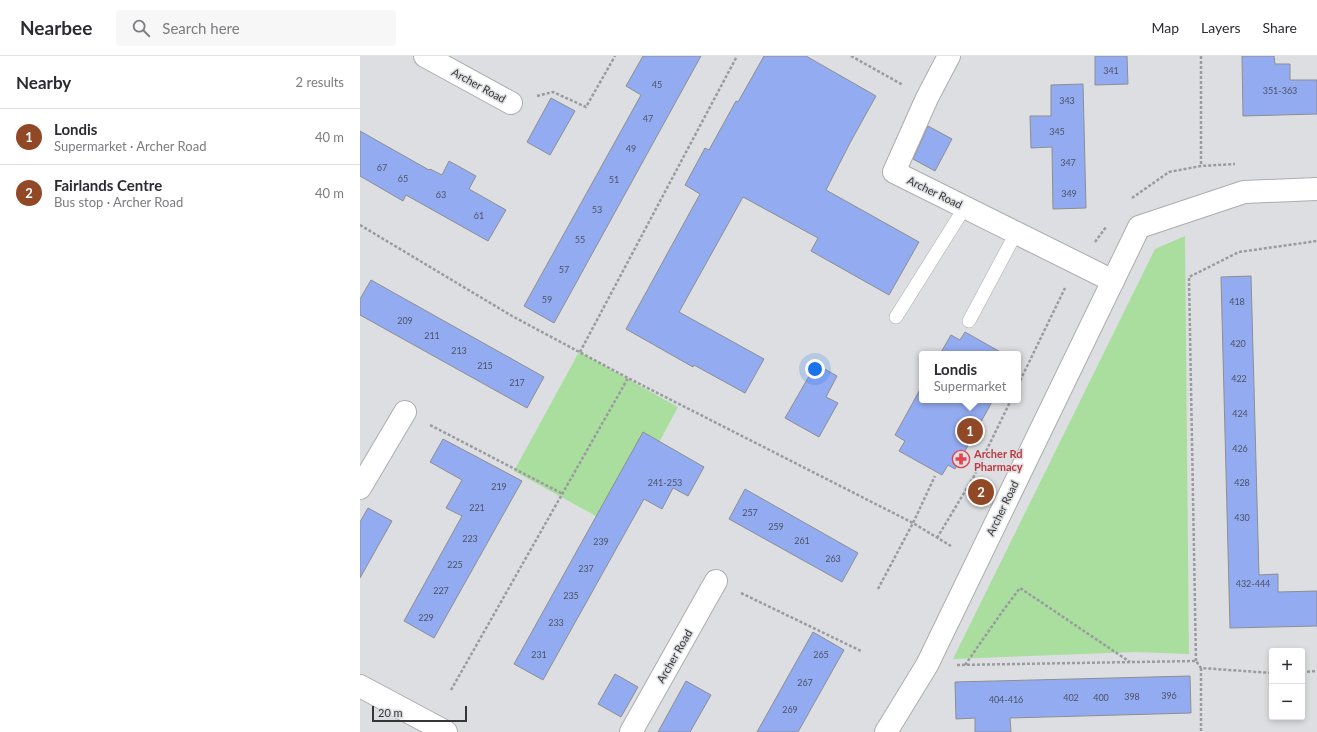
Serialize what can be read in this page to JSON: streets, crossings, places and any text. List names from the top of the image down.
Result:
{
  "streets": {
    "street": ["Archer Road"]
  },
  "places": {
    "pharmacy": ["Archer Rd Pharmacy"]
  },
  "house_numbers": [
    "341",
    "45",
    "351-363",
    "343",
    "47",
    "345",
    "49",
    "347",
    "67",
    "65",
    "51",
    "349",
    "63",
    "53",
    "61",
    "55",
    "57",
    "59",
    "418",
    "209",
    "211",
    "420",
    "213",
    "215",
    "422",
    "217",
    "424",
    "426",
    "241-253",
    "428",
    "219",
    "221",
    "257",
    "430",
    "259",
    "223",
    "261",
    "239",
    "263",
    "225",
    "237",
    "432-444",
    "227",
    "235",
    "229",
    "233",
    "231",
    "265",
    "267",
    "396",
    "398",
    "402",
    "400",
    "404-416",
    "269"
  ],
  "scale_bar": "20 m",
  "page": {
    "header": "Nearbee",
    "search": "Search here",
    "nav": ["Map", "Layers", "Share"],
    "heading": ["Nearby", "2 results"],
    "list": [
      {
        "mark": "1",
        "name": "Londis",
        "note": "Supermarket · Archer Road",
        "value": "40 m"
      },
      {
        "mark": "2",
        "name": "Fairlands Centre",
        "note": "Bus stop · Archer Road",
        "value": "40 m"
      }
    ],
    "popup": ["Londis", "Supermarket"],
    "pins": ["1", "2"],
    "map_buttons": ["+", "−"],
    "scale": "20 m"
  }
}
